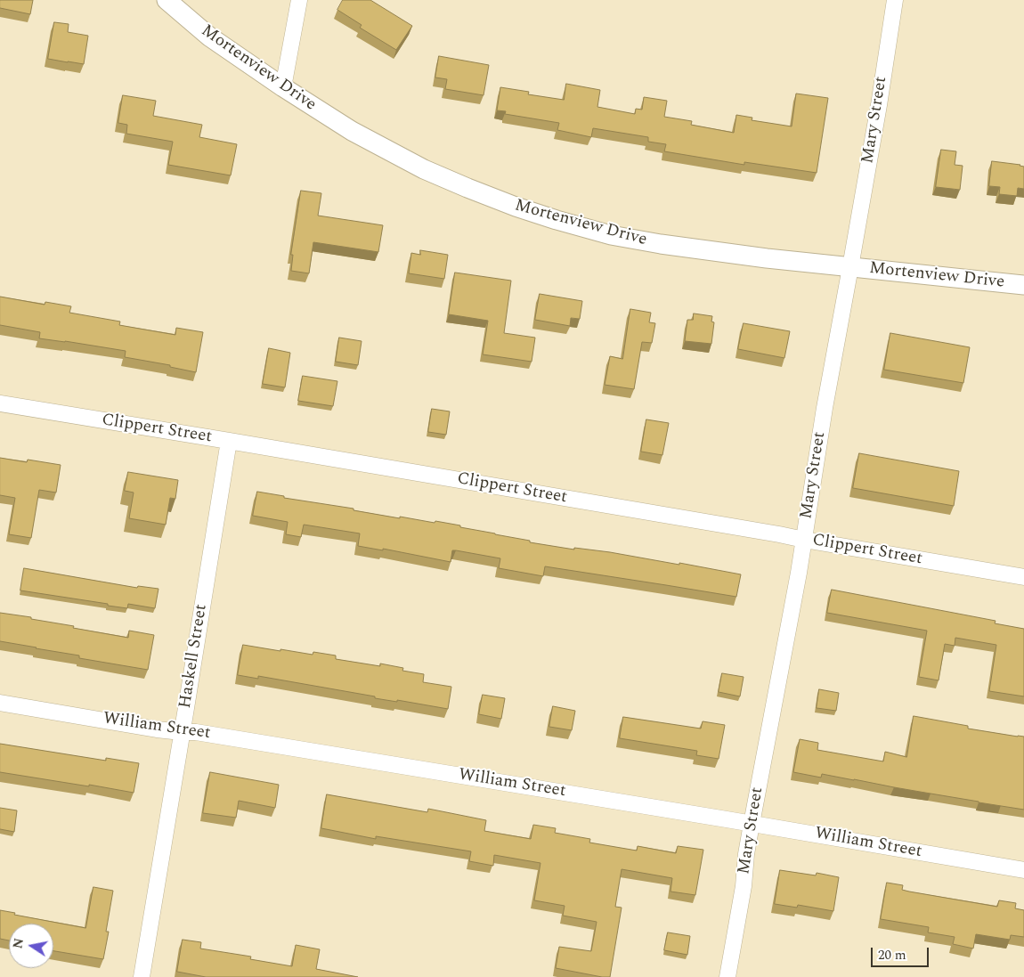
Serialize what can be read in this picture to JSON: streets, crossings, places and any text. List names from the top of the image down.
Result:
{
  "streets": {
    "street": [
      "Mortenview Drive",
      "Mary Street",
      "Clippert Street",
      "Haskell Street",
      "William Street"
    ]
  },
  "crossings": [
    ["Mortenview Drive", "Mary Street"],
    ["Mary Street", "Clippert Street"],
    ["Mary Street", "William Street"],
    ["Clippert Street", "Haskell Street"],
    ["Haskell Street", "William Street"]
  ],
  "scale_bar": "20 m",
  "north": "left"
}
